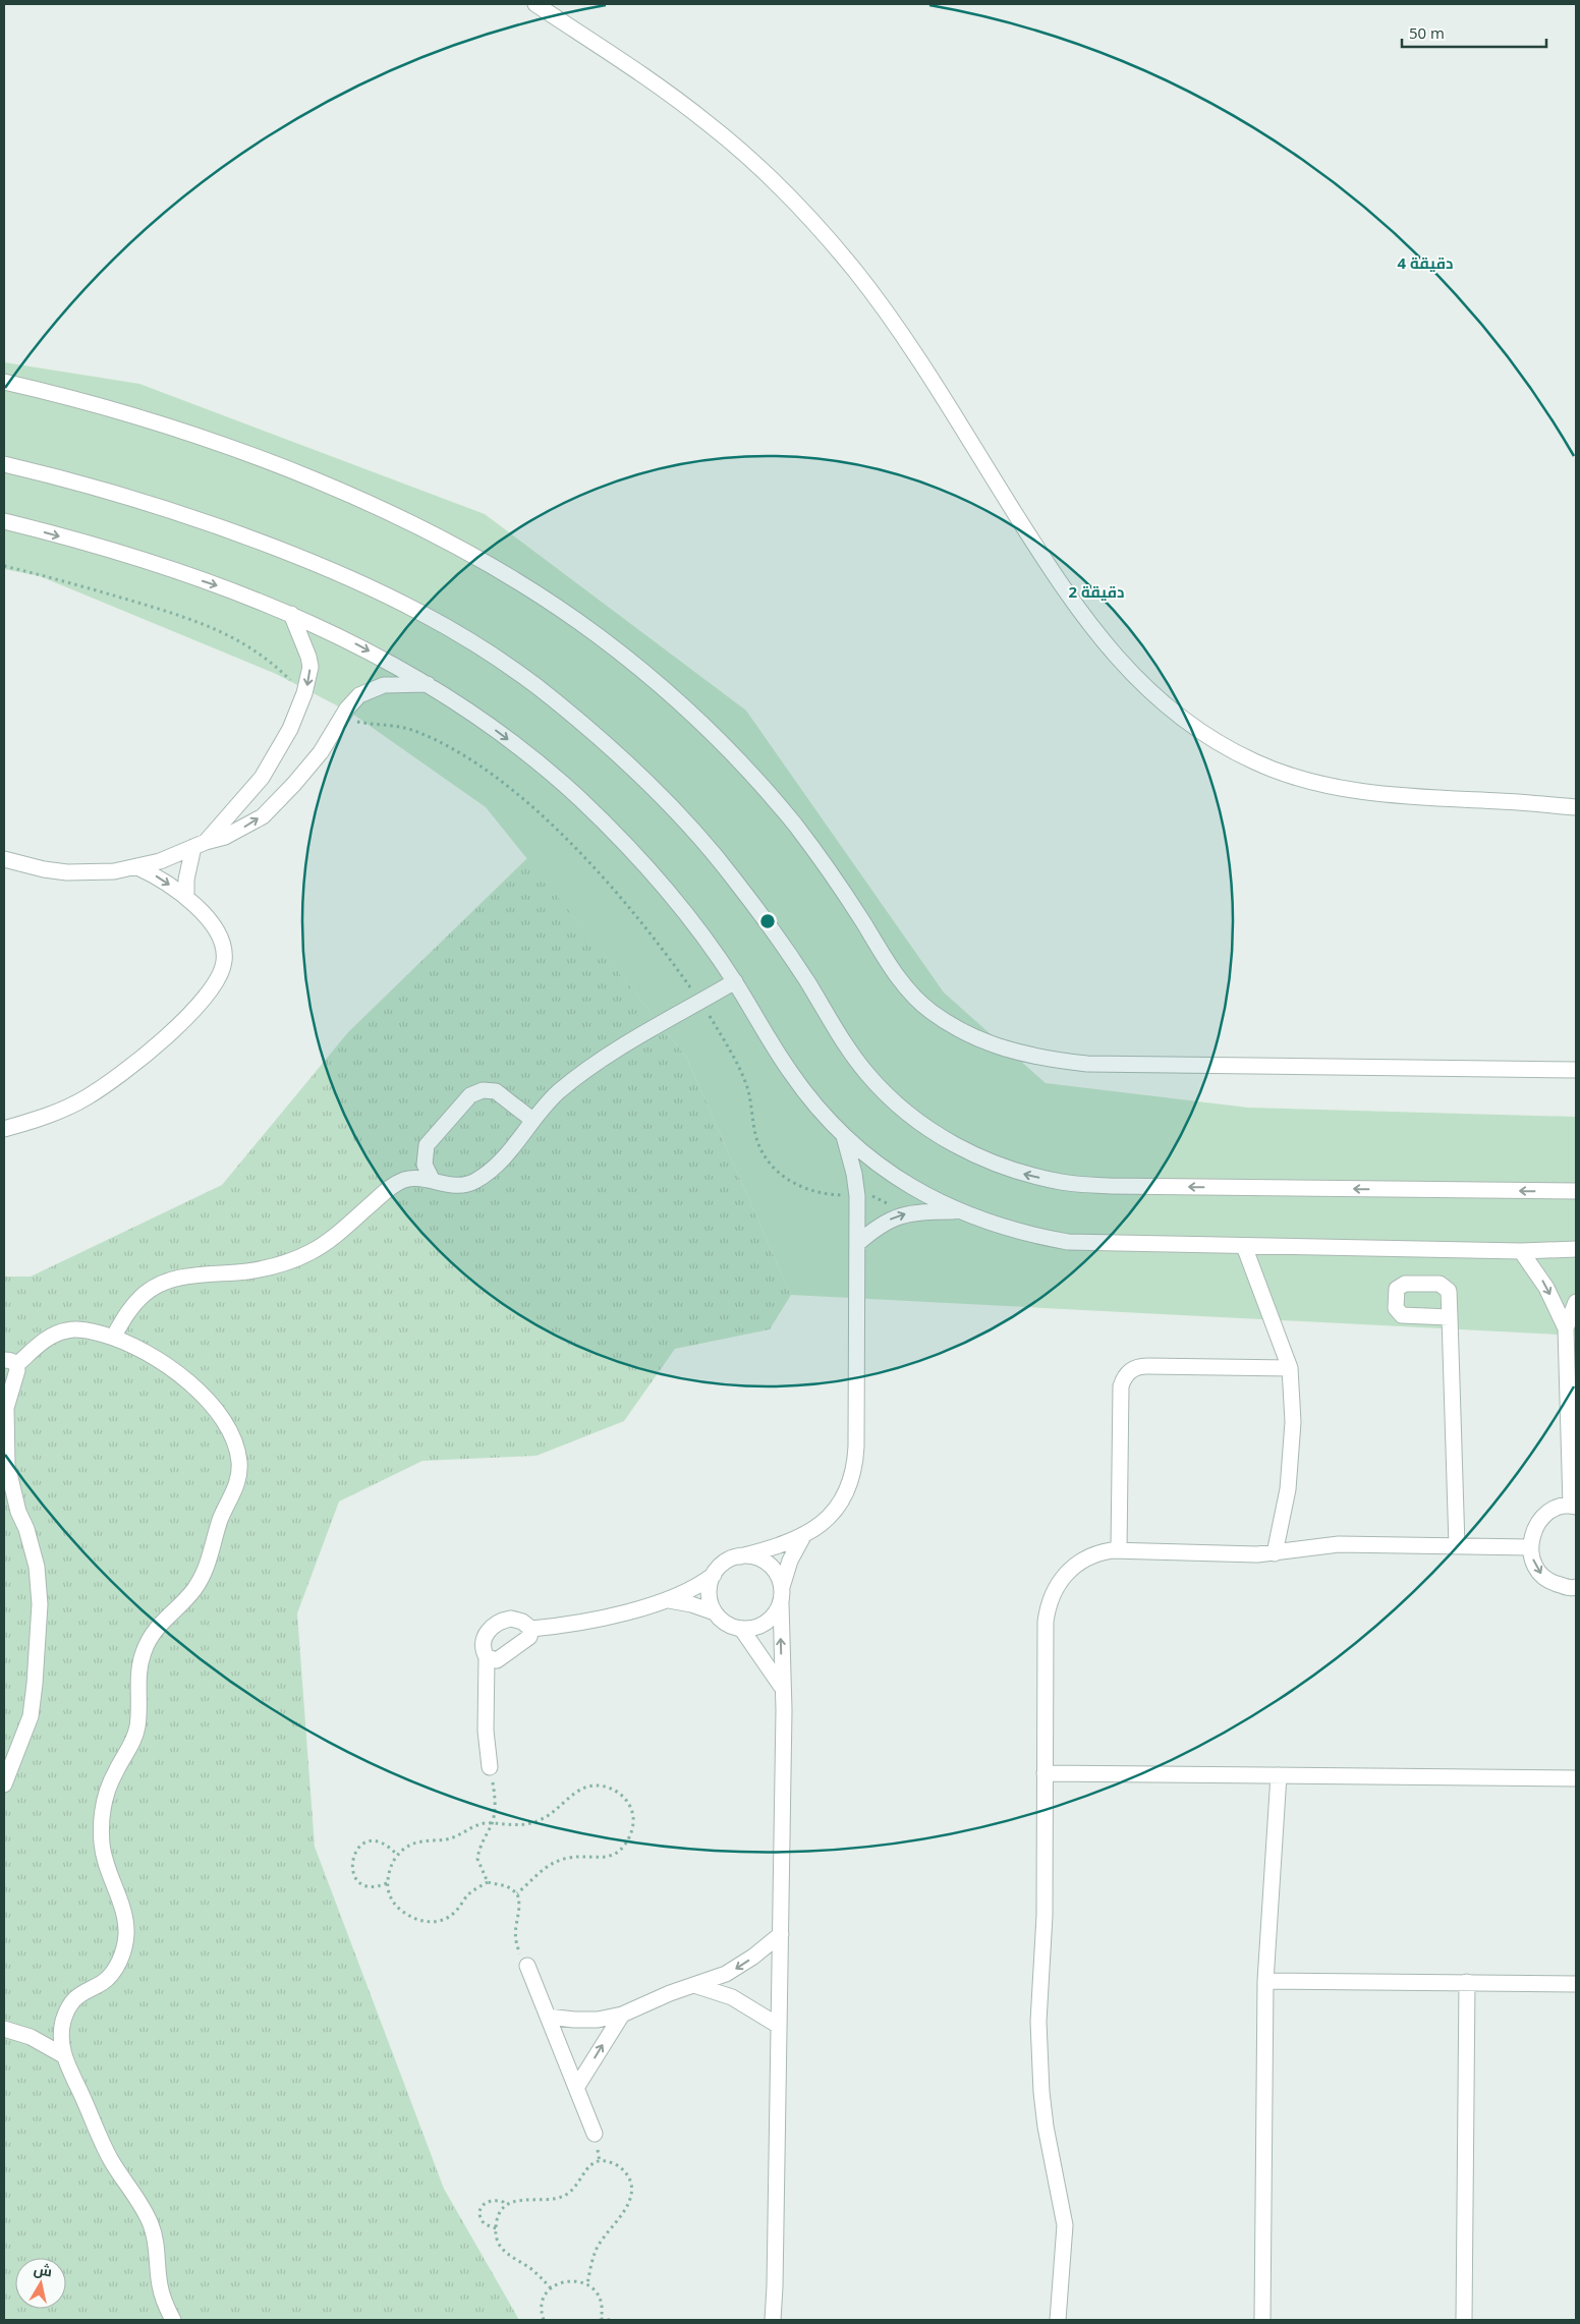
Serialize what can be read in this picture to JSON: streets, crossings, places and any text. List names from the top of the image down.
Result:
{
  "scale_bar": "50 m",
  "north": "top",
  "rings": ["4 دقيقة", "2 دقيقة"]
}
